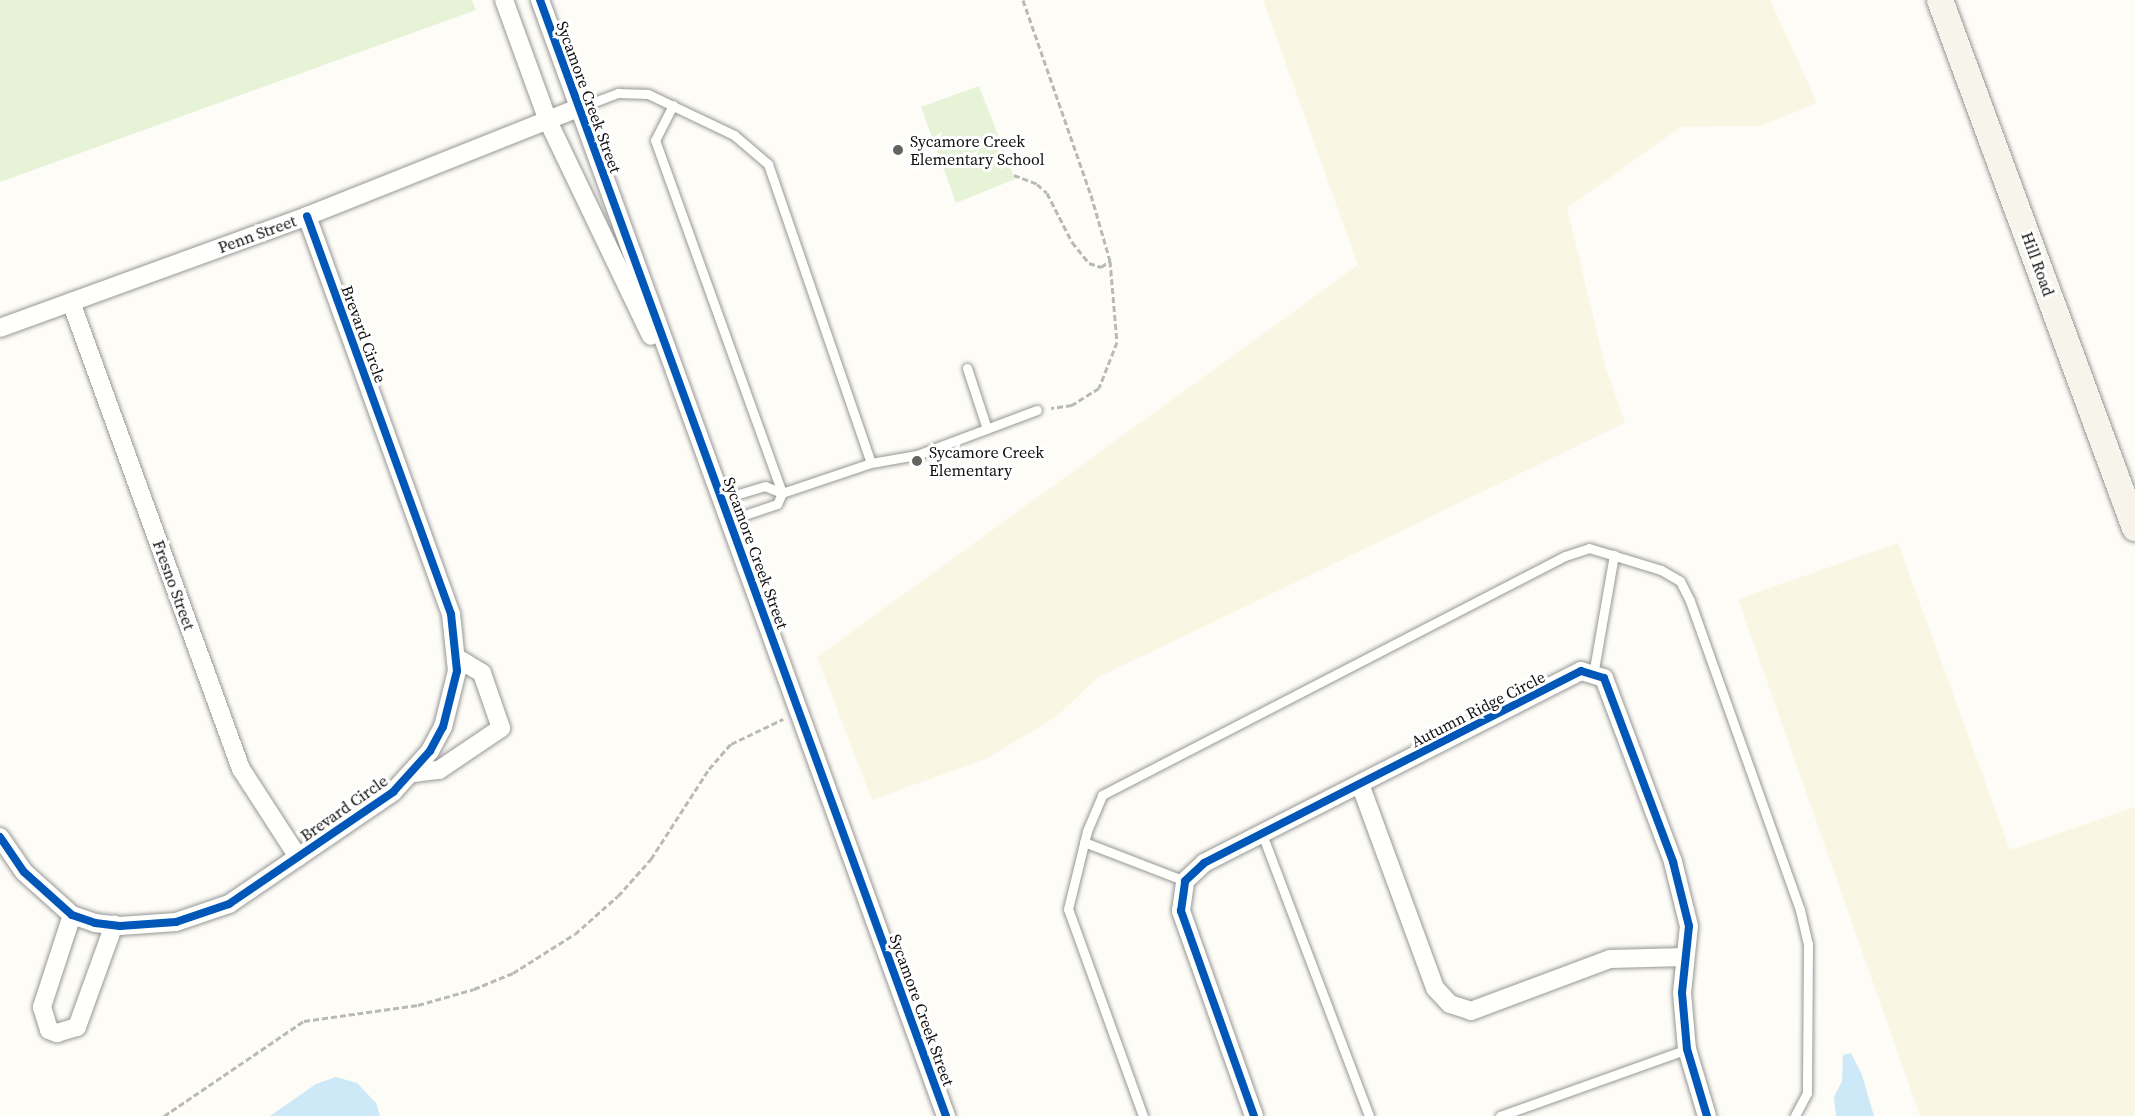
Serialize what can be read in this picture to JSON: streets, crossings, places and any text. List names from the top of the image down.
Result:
{
  "streets": {
    "main road": ["Hill Road"],
    "street": [
      "Sycamore Creek Street",
      "Penn Street",
      "Brevard Circle",
      "Fresno Street",
      "Autumn Ridge Circle"
    ]
  },
  "crossings": [
    ["Sycamore Creek Street", "Penn Street"],
    ["Penn Street", "Brevard Circle"],
    ["Penn Street", "Fresno Street"],
    ["Brevard Circle", "Fresno Street"]
  ],
  "places": ["Sycamore Creek Elementary School", "Sycamore Creek Elementary"]
}
